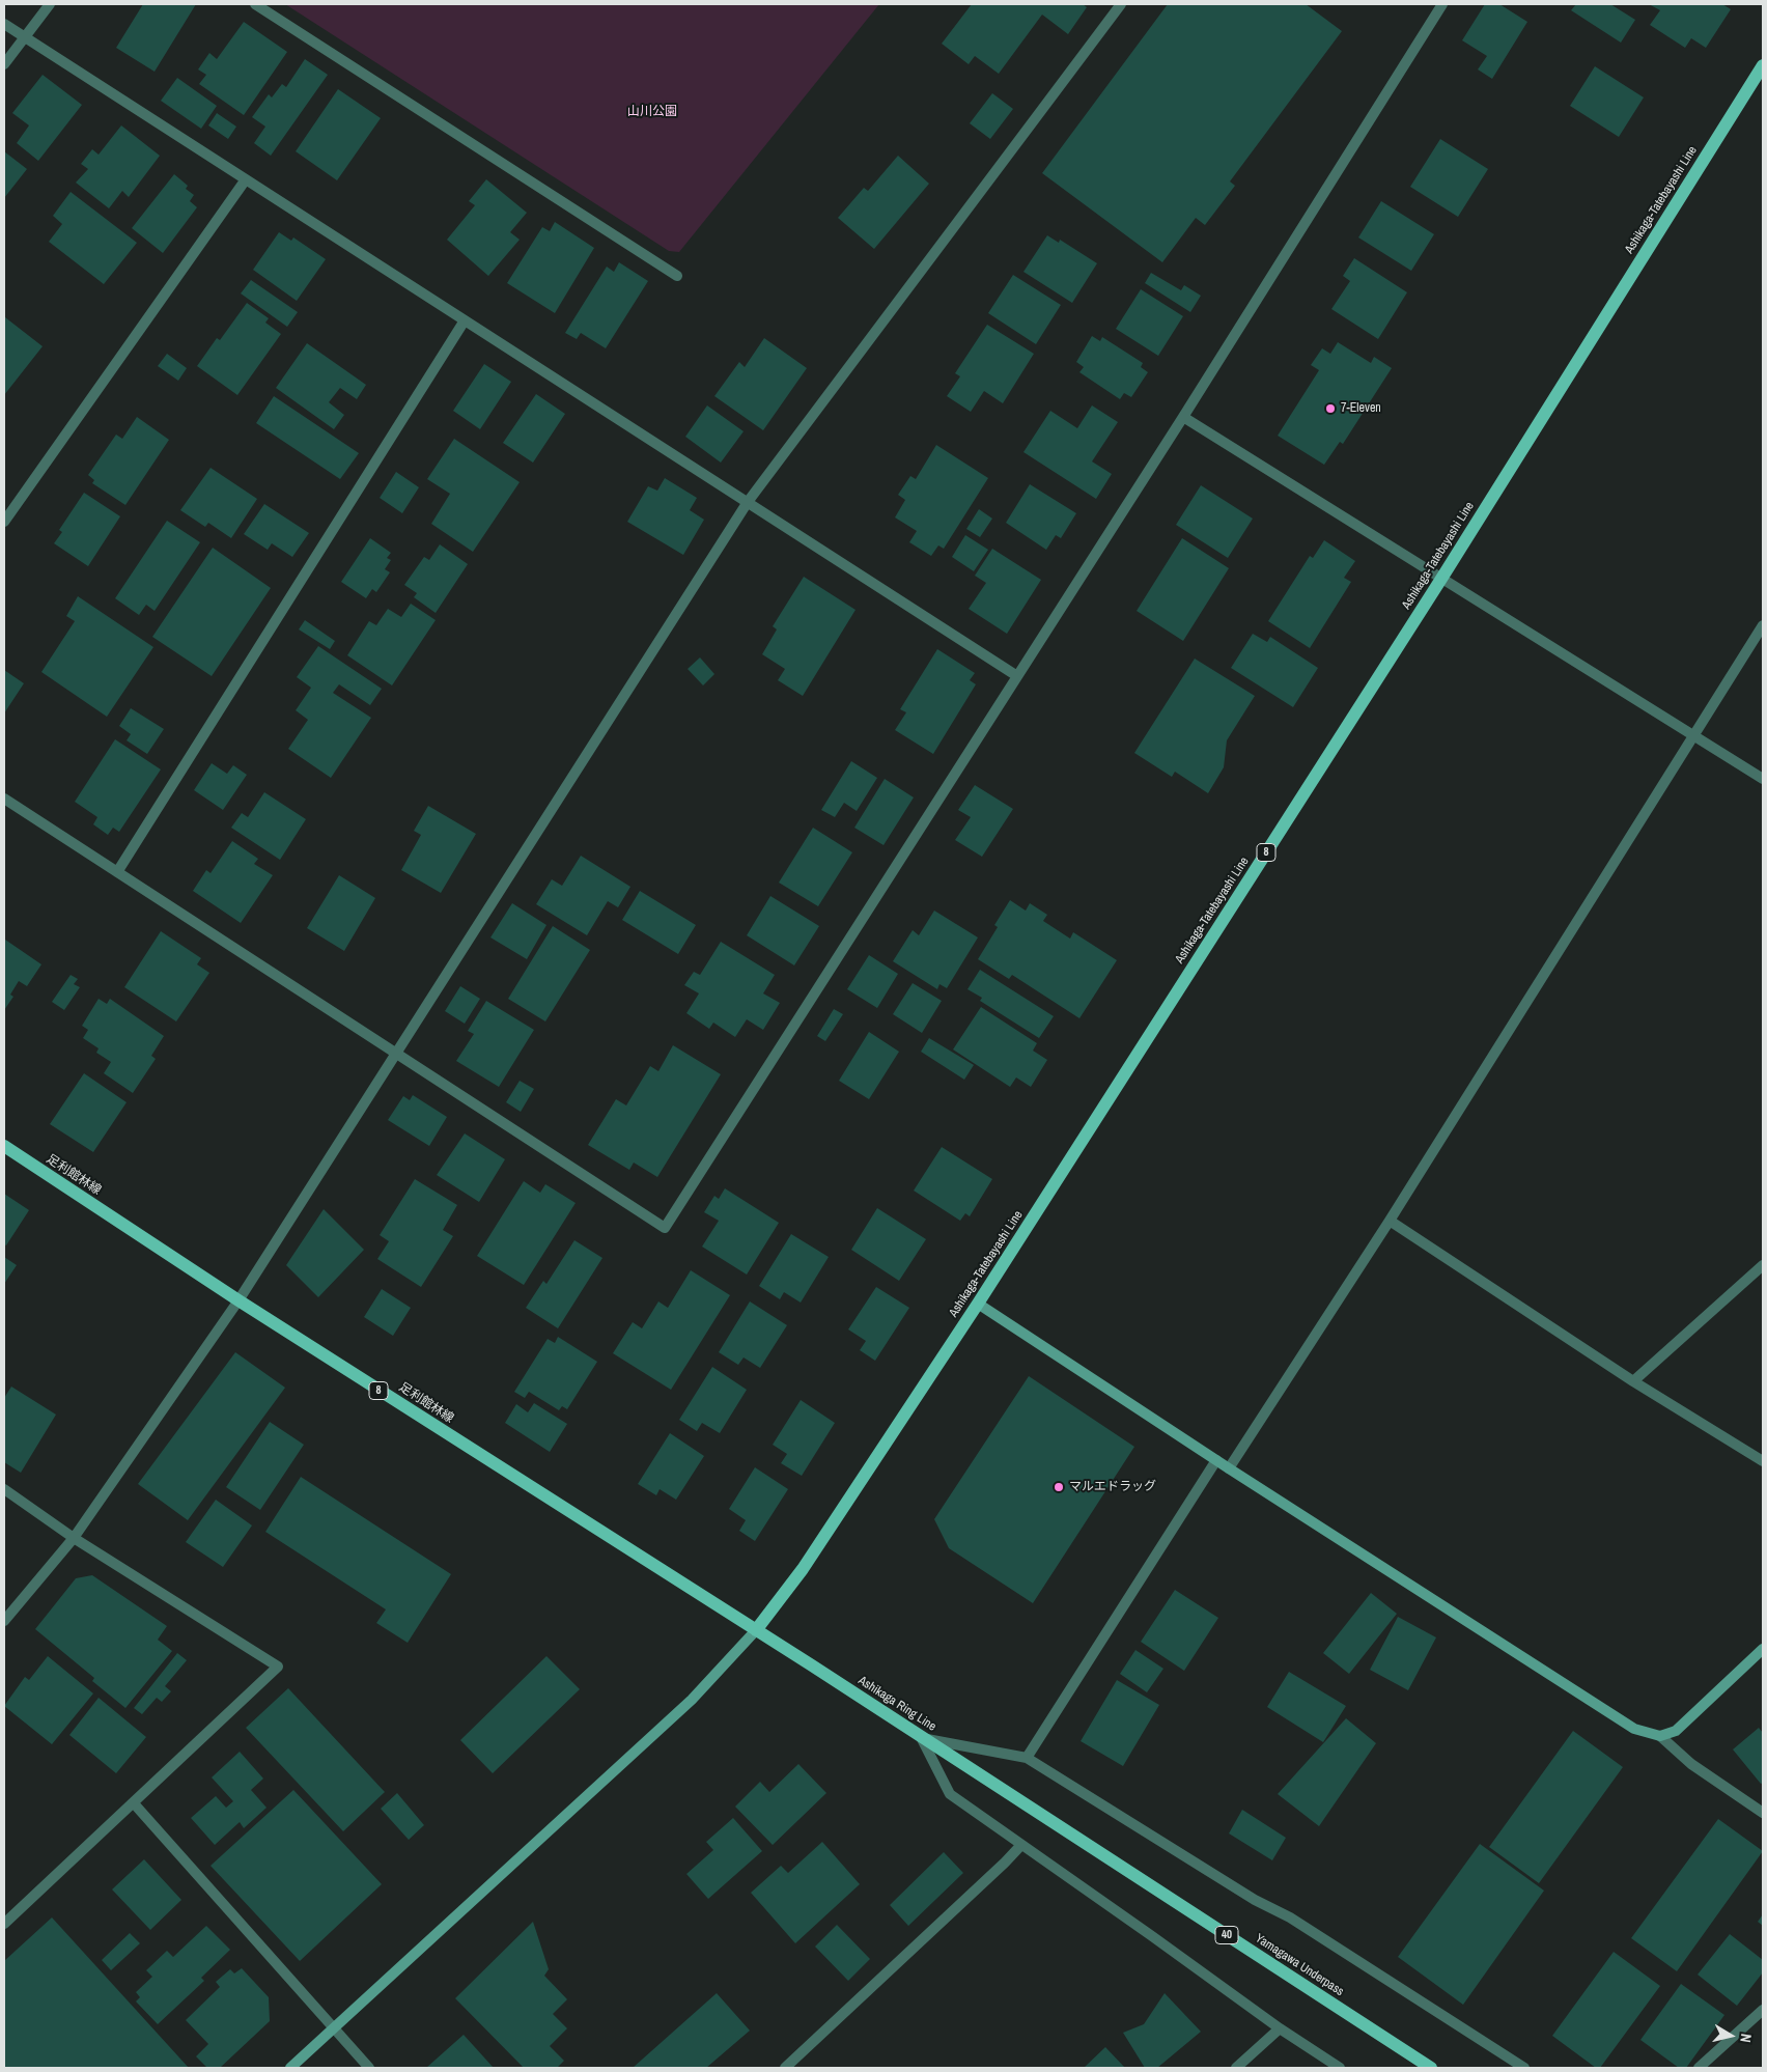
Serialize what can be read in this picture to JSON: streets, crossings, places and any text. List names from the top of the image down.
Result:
{
  "streets": {
    "main road": [
      "Ashikaga-Tatebayashi Line",
      "8",
      "足利館林線",
      "Ashikaga Ring Line",
      "40",
      "Yamagawa Underpass"
    ]
  },
  "crossings": [
    ["Ashikaga-Tatebayashi Line", "足利館林線"],
    ["Ashikaga-Tatebayashi Line", "Ashikaga Ring Line"],
    ["足利館林線", "Ashikaga Ring Line"],
    ["Ashikaga Ring Line", "Yamagawa Underpass"]
  ],
  "parks": ["山川公園"],
  "places": ["7-Eleven", "マルエドラッグ"],
  "north": "right"
}
